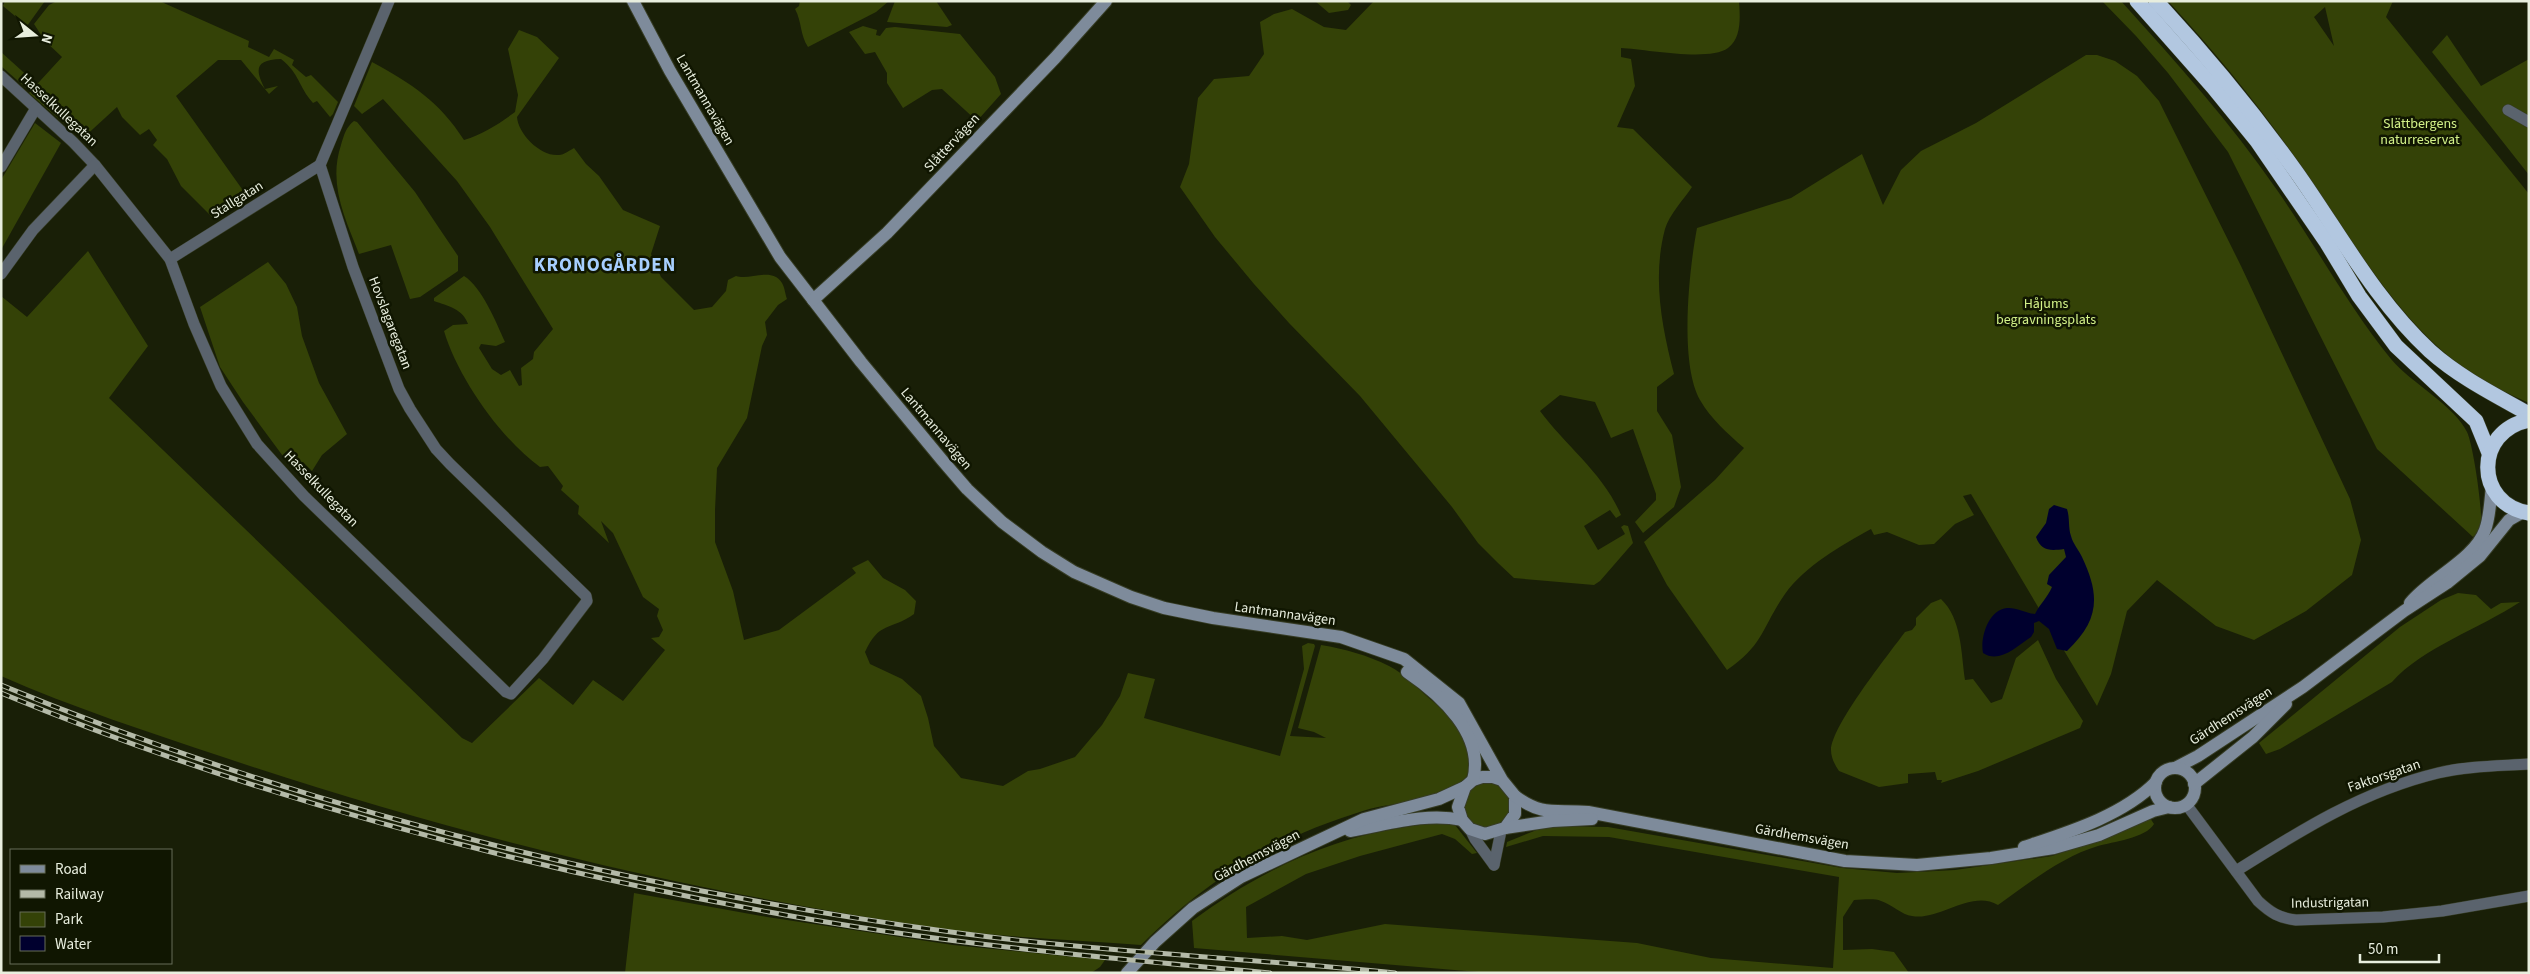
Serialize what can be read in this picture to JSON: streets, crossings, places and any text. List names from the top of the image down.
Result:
{
  "streets": {
    "main road": ["Lantmannavägen", "Slåttervägen", "Gärdhemsvägen"],
    "street": [
      "Hasselkullegatan",
      "Stallgatan",
      "Hovslagaregatan",
      "Faktorsgatan",
      "Industrigatan"
    ]
  },
  "crossings": [
    ["Lantmannavägen", "Slåttervägen"],
    ["Lantmannavägen", "Gärdhemsvägen"],
    ["Hasselkullegatan", "Stallgatan"],
    ["Hasselkullegatan", "Hovslagaregatan"],
    ["Stallgatan", "Hovslagaregatan"],
    ["Gärdhemsvägen", "Industrigatan"],
    ["Faktorsgatan", "Industrigatan"]
  ],
  "districts": ["KRONOGÅRDEN"],
  "parks": ["Slättbergens naturreservat", "Håjums begravningsplats"],
  "legend": [
    "Road",
    "Railway",
    "Park",
    "Water"
  ],
  "scale_bar": "50 m",
  "north": "right"
}
